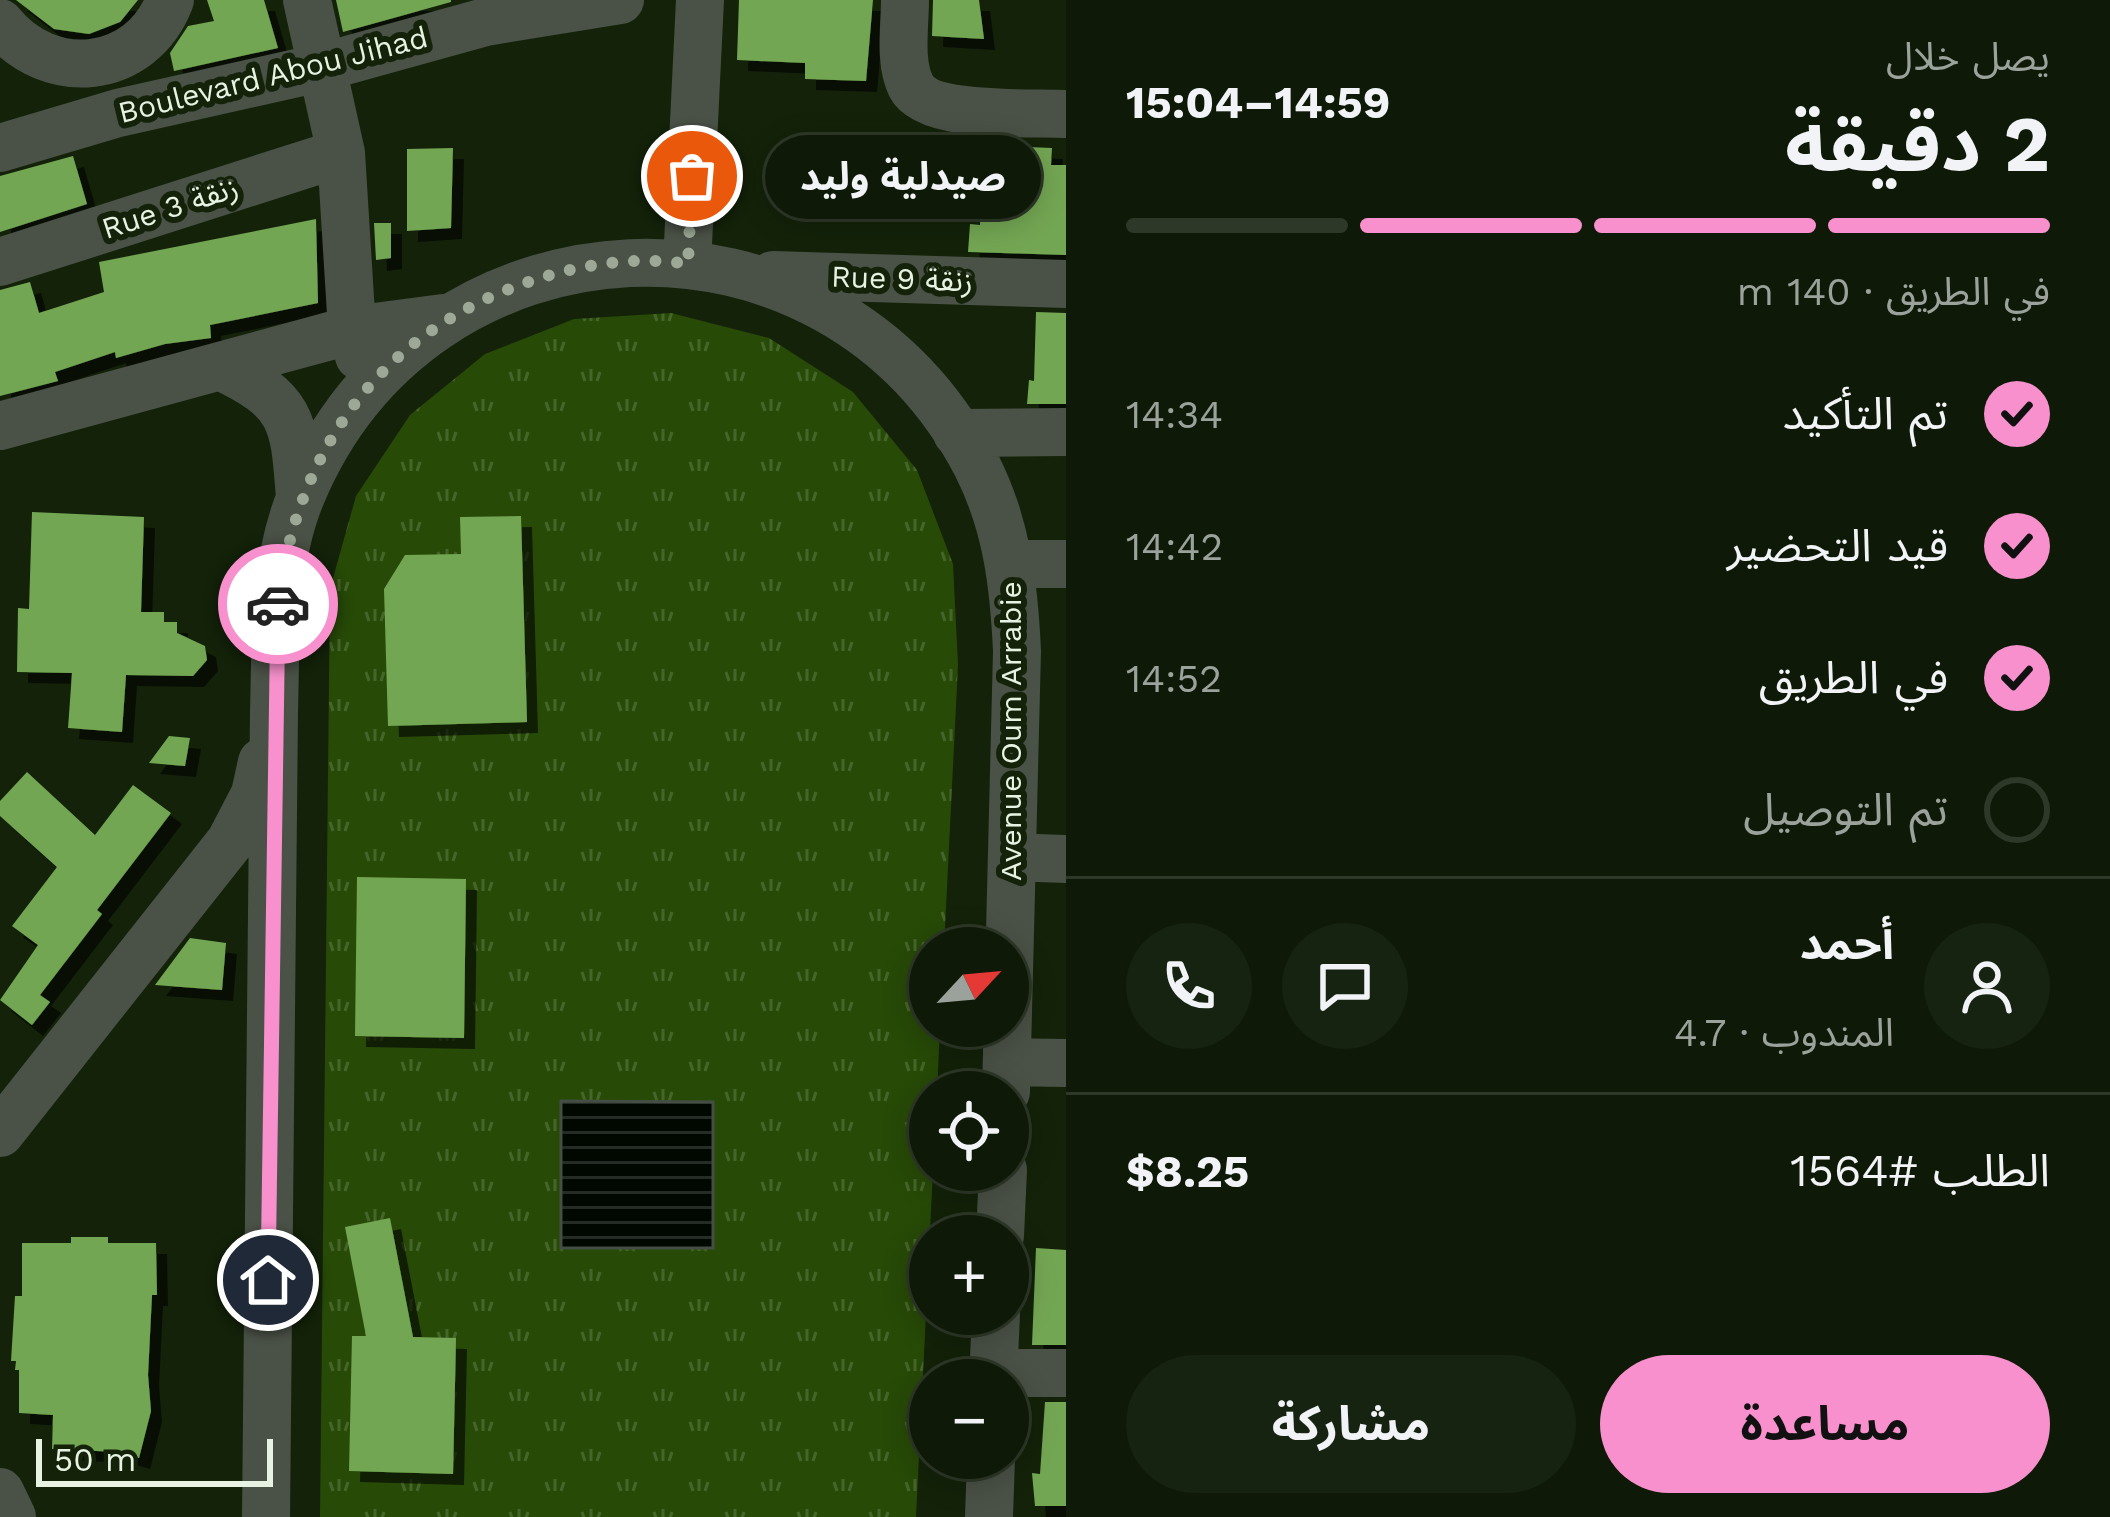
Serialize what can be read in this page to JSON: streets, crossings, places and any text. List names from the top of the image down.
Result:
{
  "streets": {
    "street": [
      "Boulevard Abou Jihad",
      "Rue 3 زنقة",
      "Rue 9 زنقة",
      "Avenue Oum Arrabie"
    ]
  },
  "crossings": [
    ["Rue 9 زنقة", "Avenue Oum Arrabie"]
  ],
  "places": ["صيدلية وليد"],
  "scale_bar": "50 m",
  "north": "top right",
  "page": {
    "heading": ["2 دقيقة", "يصل خلال", "14:59–15:04"],
    "panel": [
      "أحمد",
      "المندوب · 4.7",
      "الطلب #1564",
      "$8.25"
    ],
    "bubble": "صيدلية وليد",
    "bar": "في الطريق · 140 m",
    "list": [
      ["تم التأكيد", "14:34"],
      ["قيد التحضير", "14:42"],
      ["في الطريق", "14:52"],
      "تم التوصيل"
    ],
    "map_buttons": ["+", "−"],
    "buttons": ["مساعدة", "مشاركة"],
    "scale": "50 m"
  }
}
